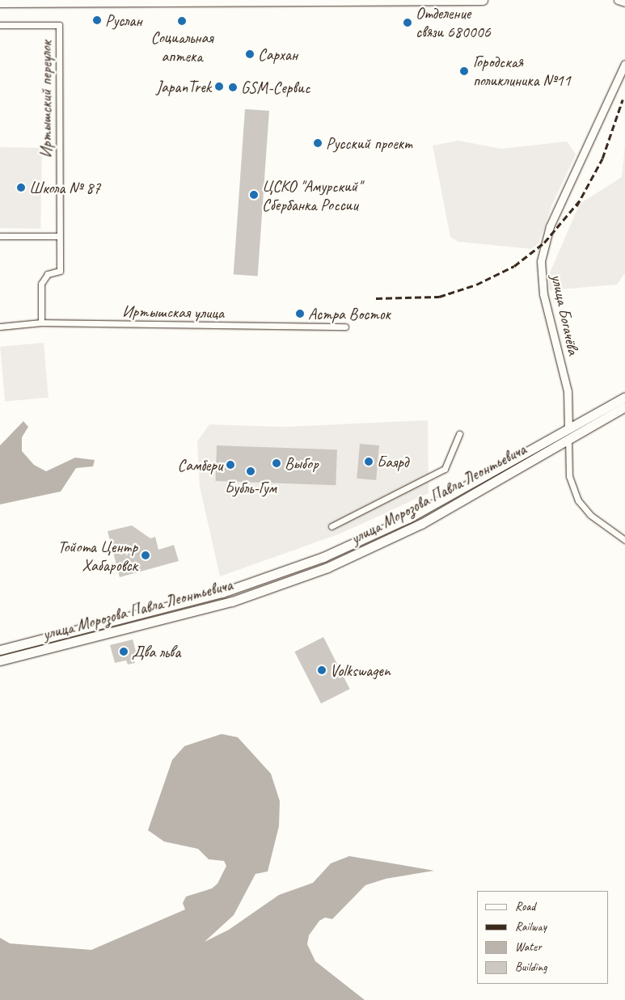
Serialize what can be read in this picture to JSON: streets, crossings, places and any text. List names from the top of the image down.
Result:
{
  "streets": {
    "main road": ["улица Морозова Павла Леонтьевича"],
    "street": ["Иртышский переулок", "Иртышская улица", "улица Богачёва"]
  },
  "crossings": [
    ["Иртышский переулок", "Иртышская улица"],
    ["улица Богачёва", "улица Морозова Павла Леонтьевича"]
  ],
  "places": [
    "Руслан",
    "Социальная аптека",
    "Отделение связи 680006",
    "Сархан",
    "Городская поликлиника №11",
    "JapanTrek",
    "GSM-Сервис",
    "Русский проект",
    "Школа № 87",
    "ЦСКО \"Амурский\" Сбербанка России",
    "Астра Восток",
    "Баярд",
    "Выбор",
    "Самбери",
    "Бубль-Гум",
    "Тойота Центр Хабаровск",
    "Два льва",
    "Volkswagen"
  ],
  "legend": [
    "Road",
    "Railway",
    "Water",
    "Building"
  ]
}
